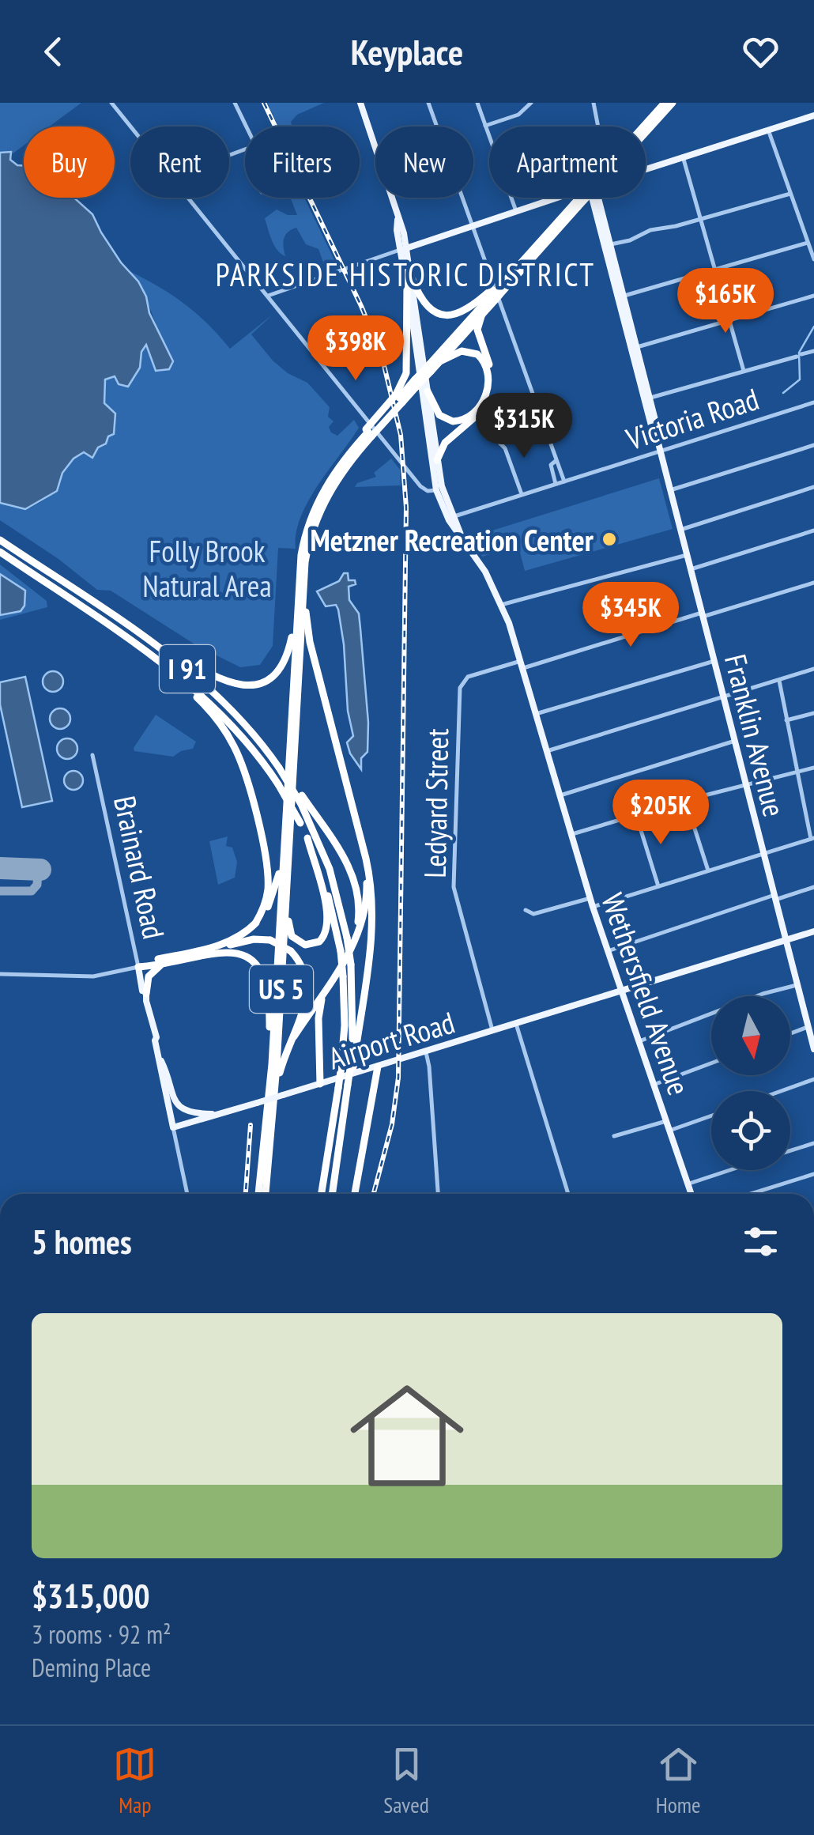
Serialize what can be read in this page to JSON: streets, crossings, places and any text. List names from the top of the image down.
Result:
{
  "streets": {
    "highway": ["I 91", "US 5"],
    "main road": [
      "Franklin Avenue",
      "Brainard Road",
      "Wethersfield Avenue",
      "Airport Road"
    ],
    "street": ["Victoria Road", "Ledyard Street"]
  },
  "crossings": [
    ["Victoria Road", "Franklin Avenue"],
    ["Victoria Road", "Wethersfield Avenue"],
    ["Franklin Avenue", "Ledyard Street"],
    ["Franklin Avenue", "Airport Road"],
    ["Ledyard Street", "Wethersfield Avenue"],
    ["Ledyard Street", "Airport Road"],
    ["Brainard Road", "Airport Road"],
    ["Wethersfield Avenue", "Airport Road"]
  ],
  "districts": ["PARKSIDE HISTORIC DISTRICT"],
  "parks": ["Folly Brook Natural Area"],
  "places": ["Metzner Recreation Center"],
  "north": "bottom",
  "page": {
    "header": "Keyplace",
    "chip": [
      "Buy",
      "Rent",
      "Filters",
      "New",
      "Apartment"
    ],
    "price": [
      "$165K",
      "$398K",
      "$315K",
      "$345K",
      "$205K"
    ],
    "heading": "5 homes",
    "list": [
      {
        "name": "$315,000",
        "note": "3 rooms · 92 m² · Deming Place"
      }
    ],
    "tabs": ["Map", "Saved", "Home"]
  }
}
